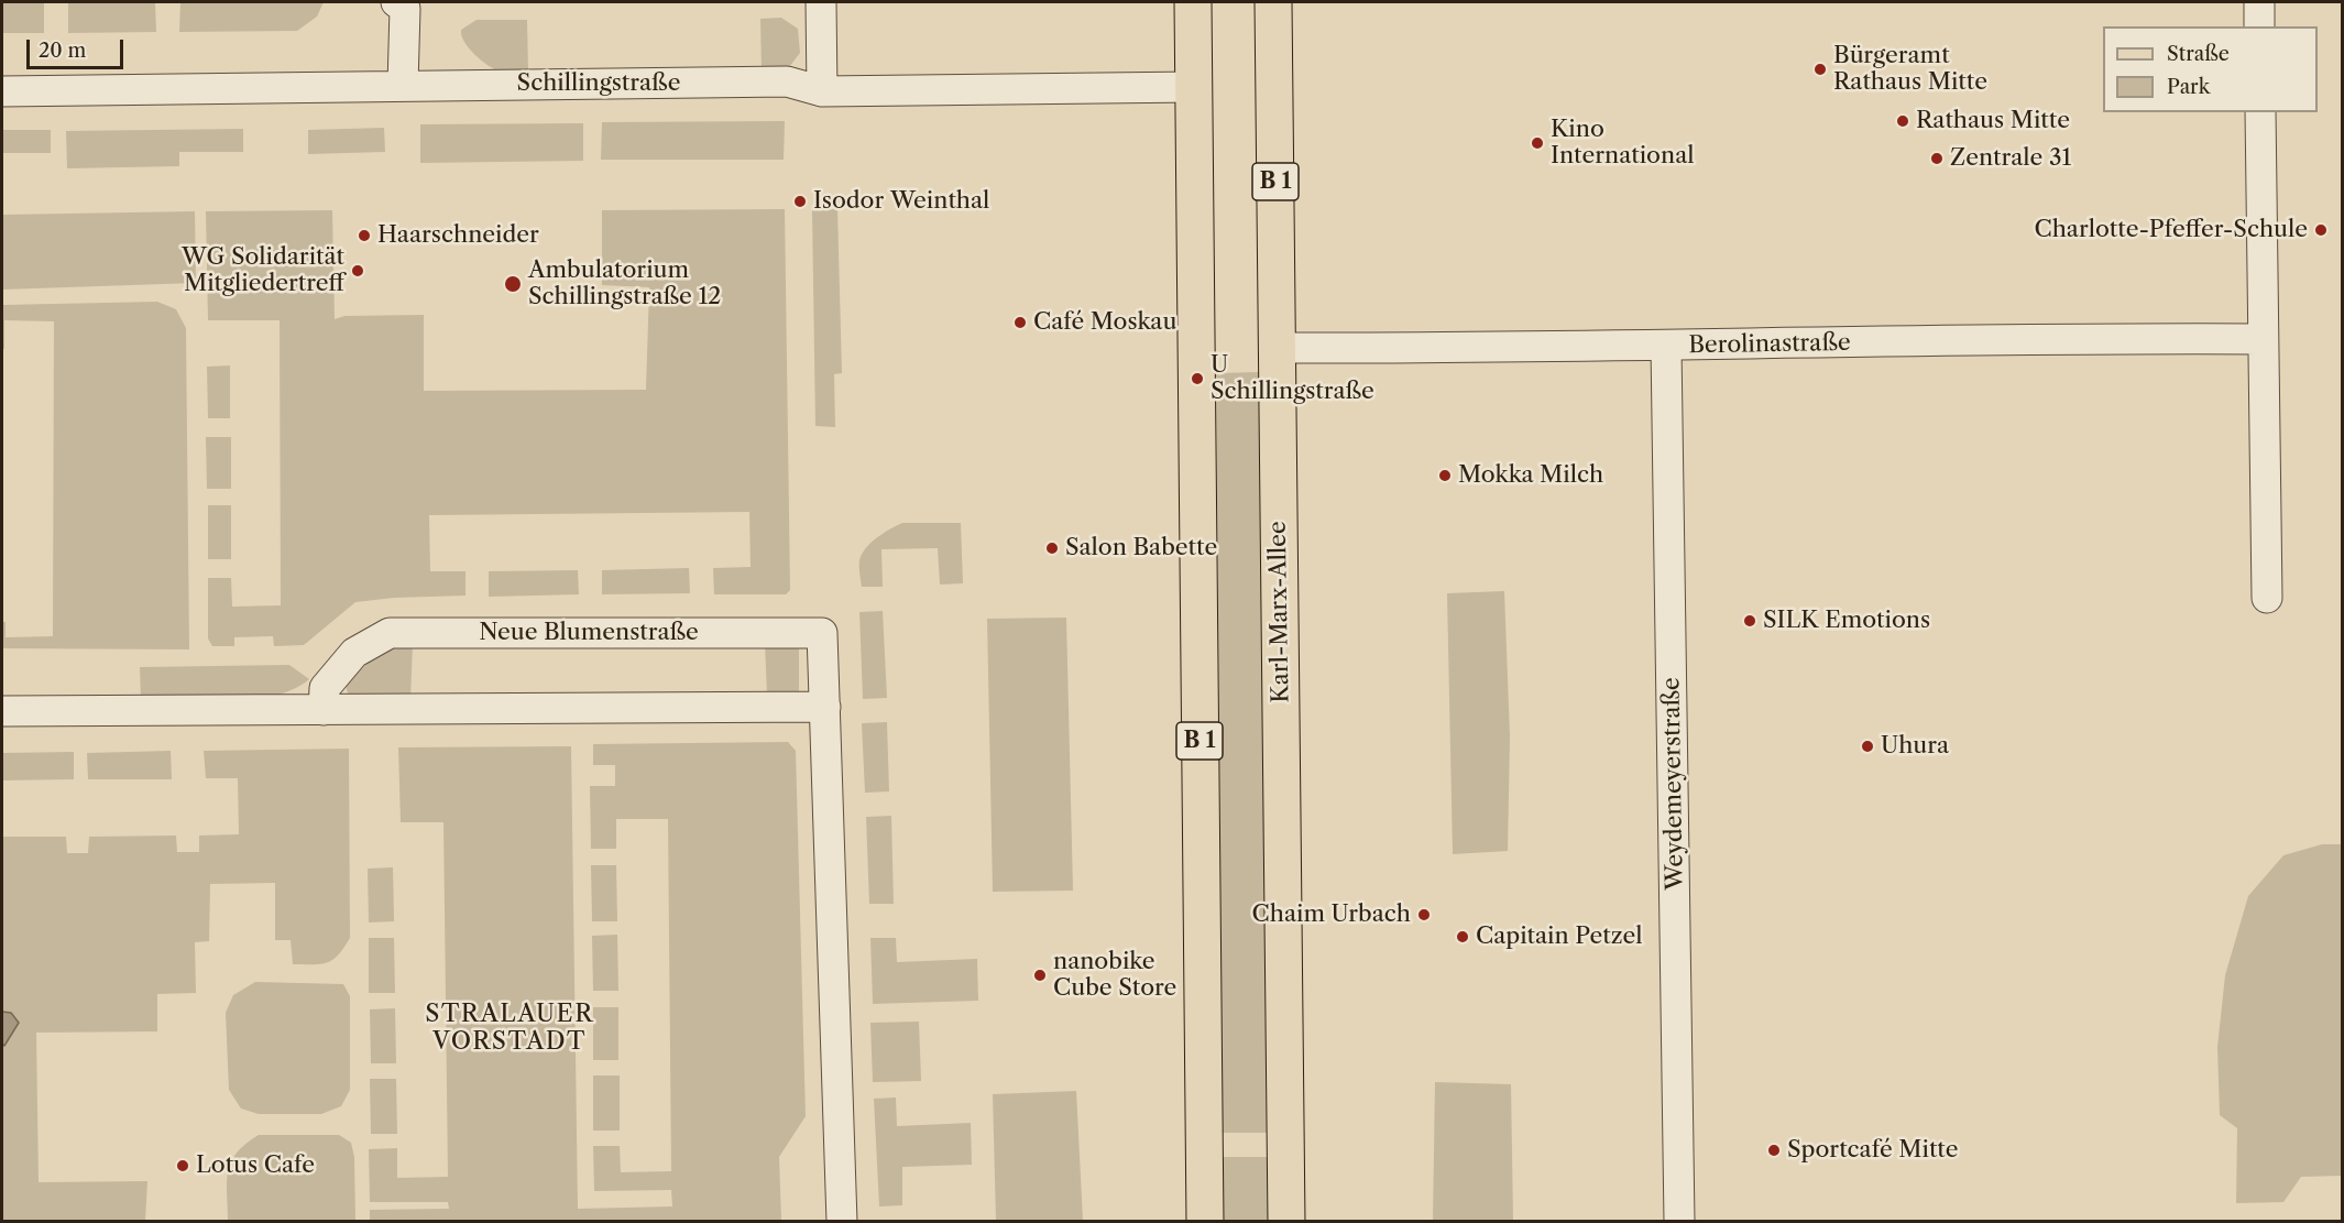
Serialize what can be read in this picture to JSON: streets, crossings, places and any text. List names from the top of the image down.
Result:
{
  "streets": {
    "main road": ["B 1", "Karl-Marx-Allee"],
    "street": [
      "Schillingstraße",
      "Berolinastraße",
      "Neue Blumenstraße",
      "Weydemeyerstraße"
    ]
  },
  "crossings": [
    ["Schillingstraße", "B 1"],
    ["Berolinastraße", "Karl-Marx-Allee"],
    ["Berolinastraße", "Weydemeyerstraße"]
  ],
  "districts": ["STRALAUER VORSTADT"],
  "places": [
    "Bürgeramt Rathaus Mitte",
    "Rathaus Mitte",
    "Kino International",
    "Zentrale 31",
    "Isodor Weinthal",
    "Charlotte-Pfeffer-Schule",
    "Haarschneider",
    "WG Solidarität Mitgliedertreff",
    "Ambulatorium Schillingstraße 12",
    "Café Moskau",
    "U Schillingstraße",
    "Mokka Milch",
    "Salon Babette",
    "SILK Emotions",
    "Uhura",
    "Chaim Urbach",
    "Capitain Petzel",
    "nanobike Cube Store",
    "Sportcafé Mitte",
    "Lotus Cafe"
  ],
  "legend": ["Straße", "Park"],
  "scale_bar": "20 m"
}
